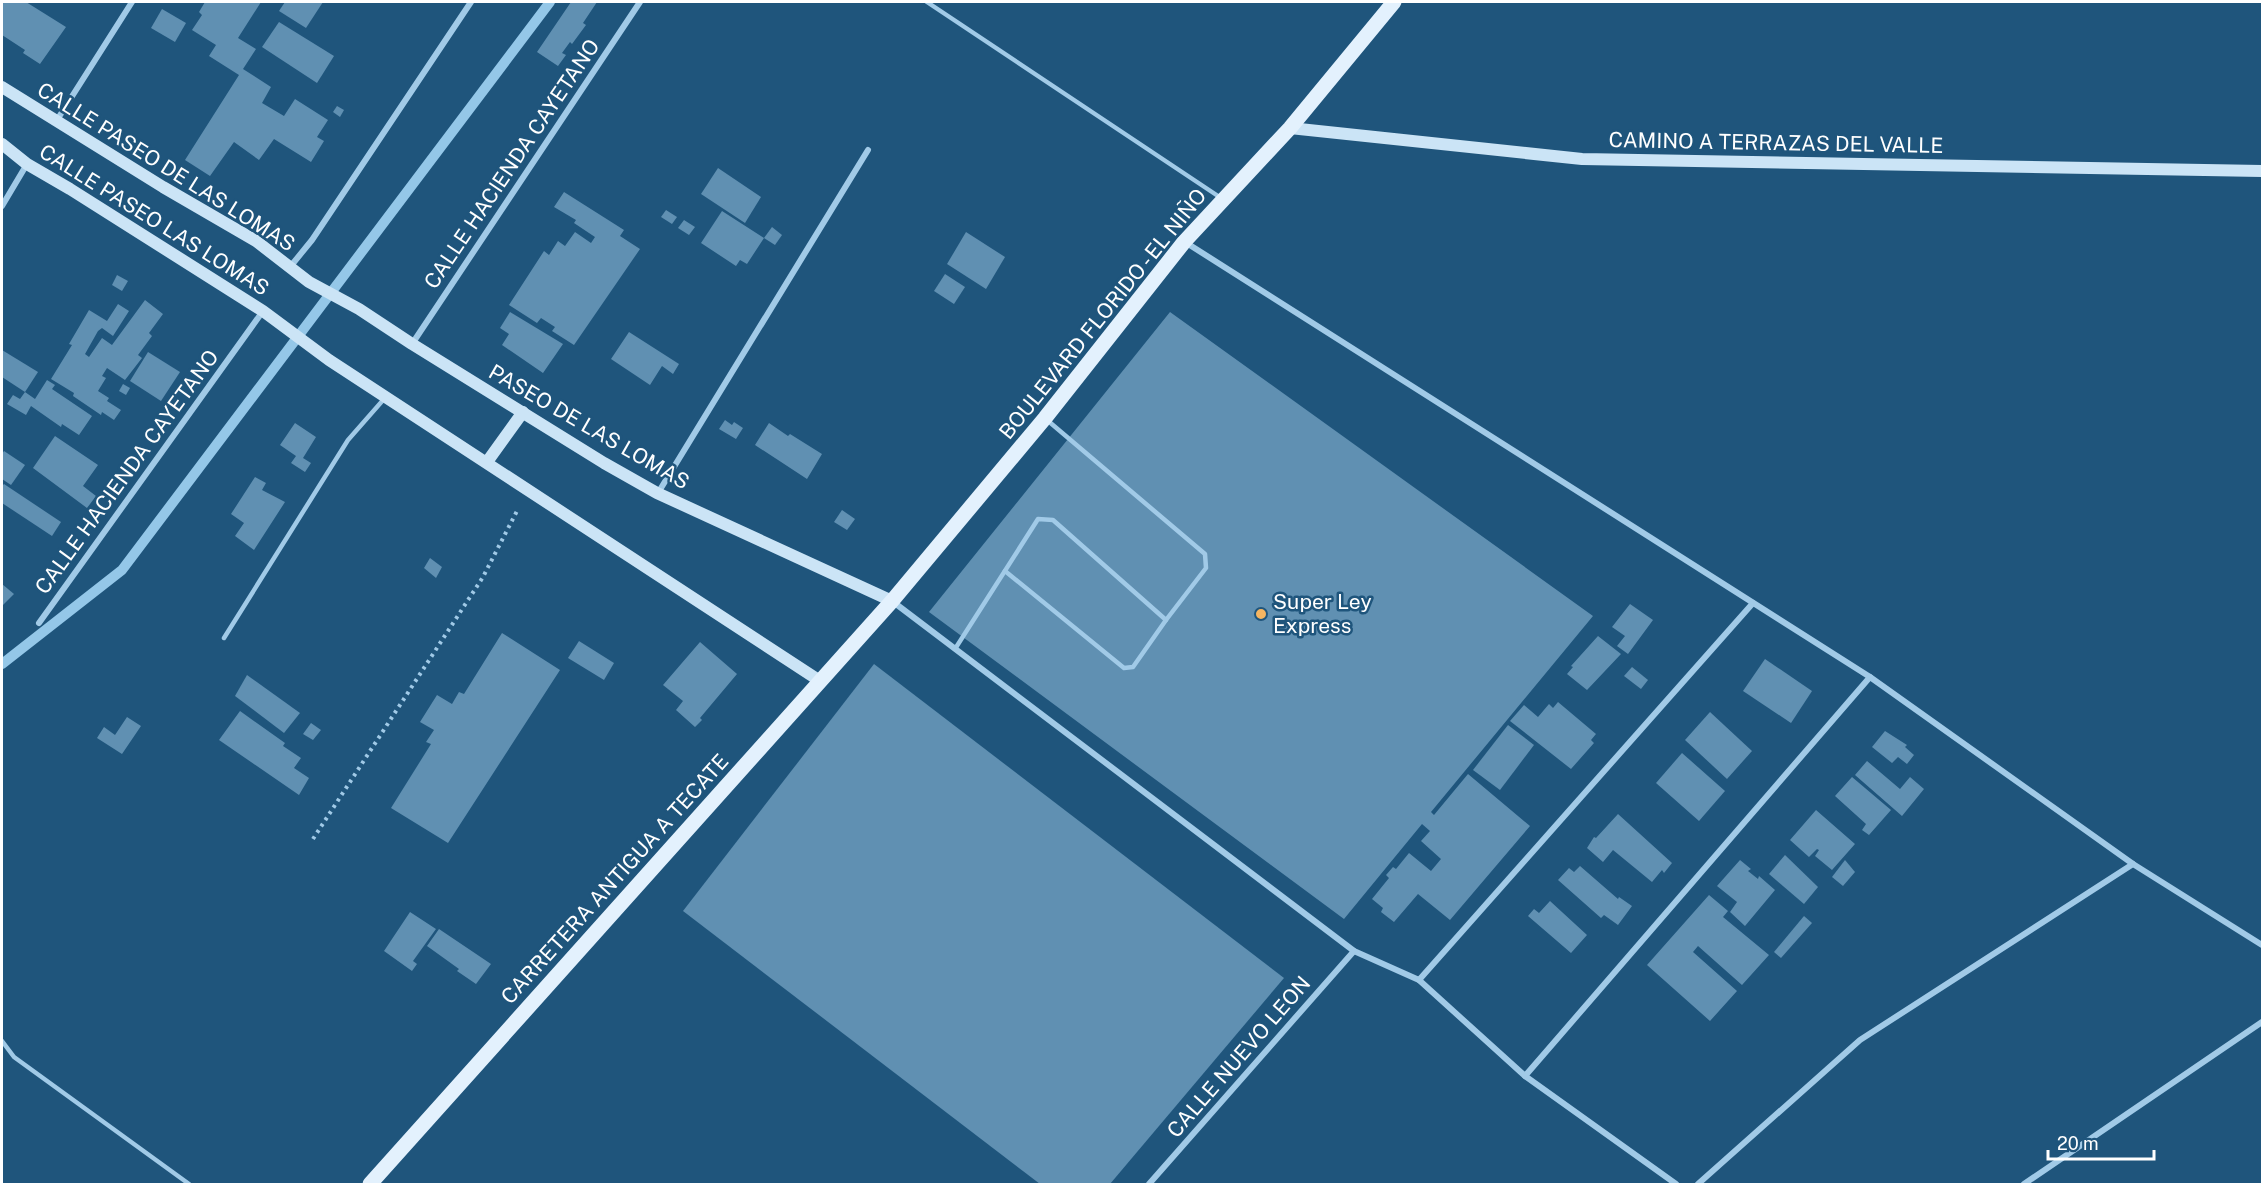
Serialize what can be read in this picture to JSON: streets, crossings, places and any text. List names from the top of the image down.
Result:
{
  "streets": {
    "main road": [
      "CAMINO A TERRAZAS DEL VALLE",
      "CALLE PASEO DE LAS LOMAS",
      "CALLE PASEO LAS LOMAS",
      "BOULEVARD FLORIDO - EL NIÑO",
      "PASEO DE LAS LOMAS",
      "CARRETERA ANTIGUA A TECATE"
    ],
    "street": ["CALLE HACIENDA CAYETANO", "CALLE NUEVO LEON"]
  },
  "crossings": [
    ["CAMINO A TERRAZAS DEL VALLE", "BOULEVARD FLORIDO - EL NIÑO"],
    ["CALLE HACIENDA CAYETANO", "CALLE PASEO LAS LOMAS"],
    ["CALLE HACIENDA CAYETANO", "PASEO DE LAS LOMAS"],
    ["CALLE PASEO DE LAS LOMAS", "PASEO DE LAS LOMAS"],
    ["BOULEVARD FLORIDO - EL NIÑO", "PASEO DE LAS LOMAS"],
    ["BOULEVARD FLORIDO - EL NIÑO", "CARRETERA ANTIGUA A TECATE"],
    ["PASEO DE LAS LOMAS", "CARRETERA ANTIGUA A TECATE"]
  ],
  "places": ["Super Ley Express"],
  "scale_bar": "20 m"
}
